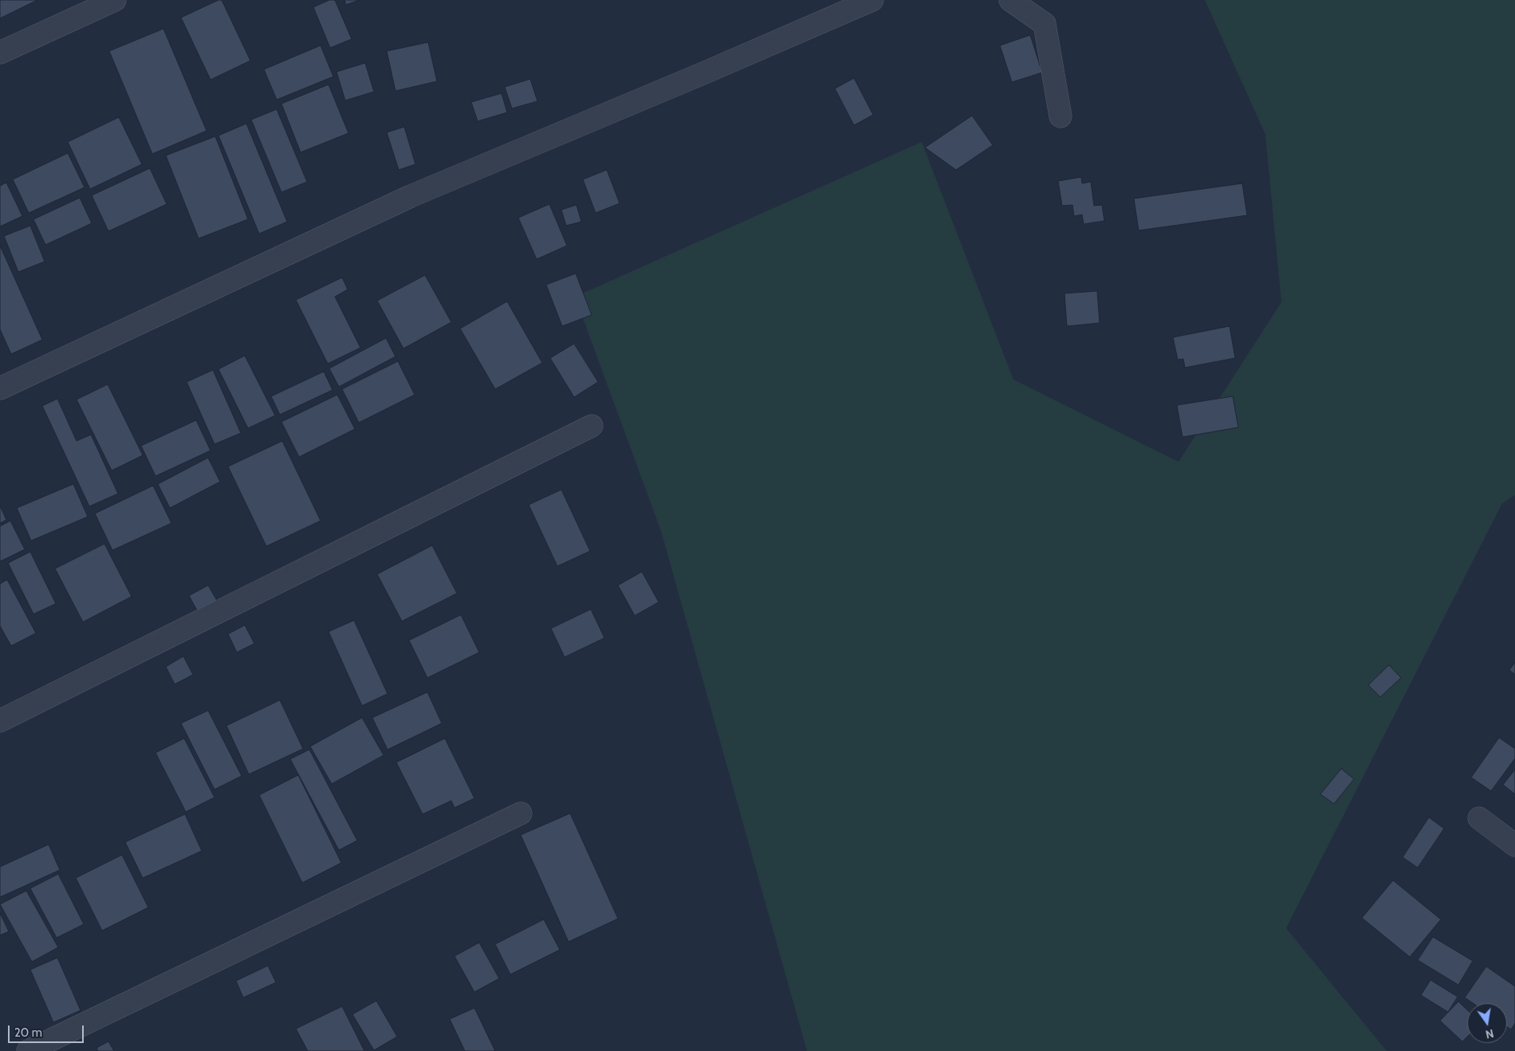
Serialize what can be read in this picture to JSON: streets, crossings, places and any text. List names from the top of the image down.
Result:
{
  "scale_bar": "20 m",
  "north": "bottom"
}
